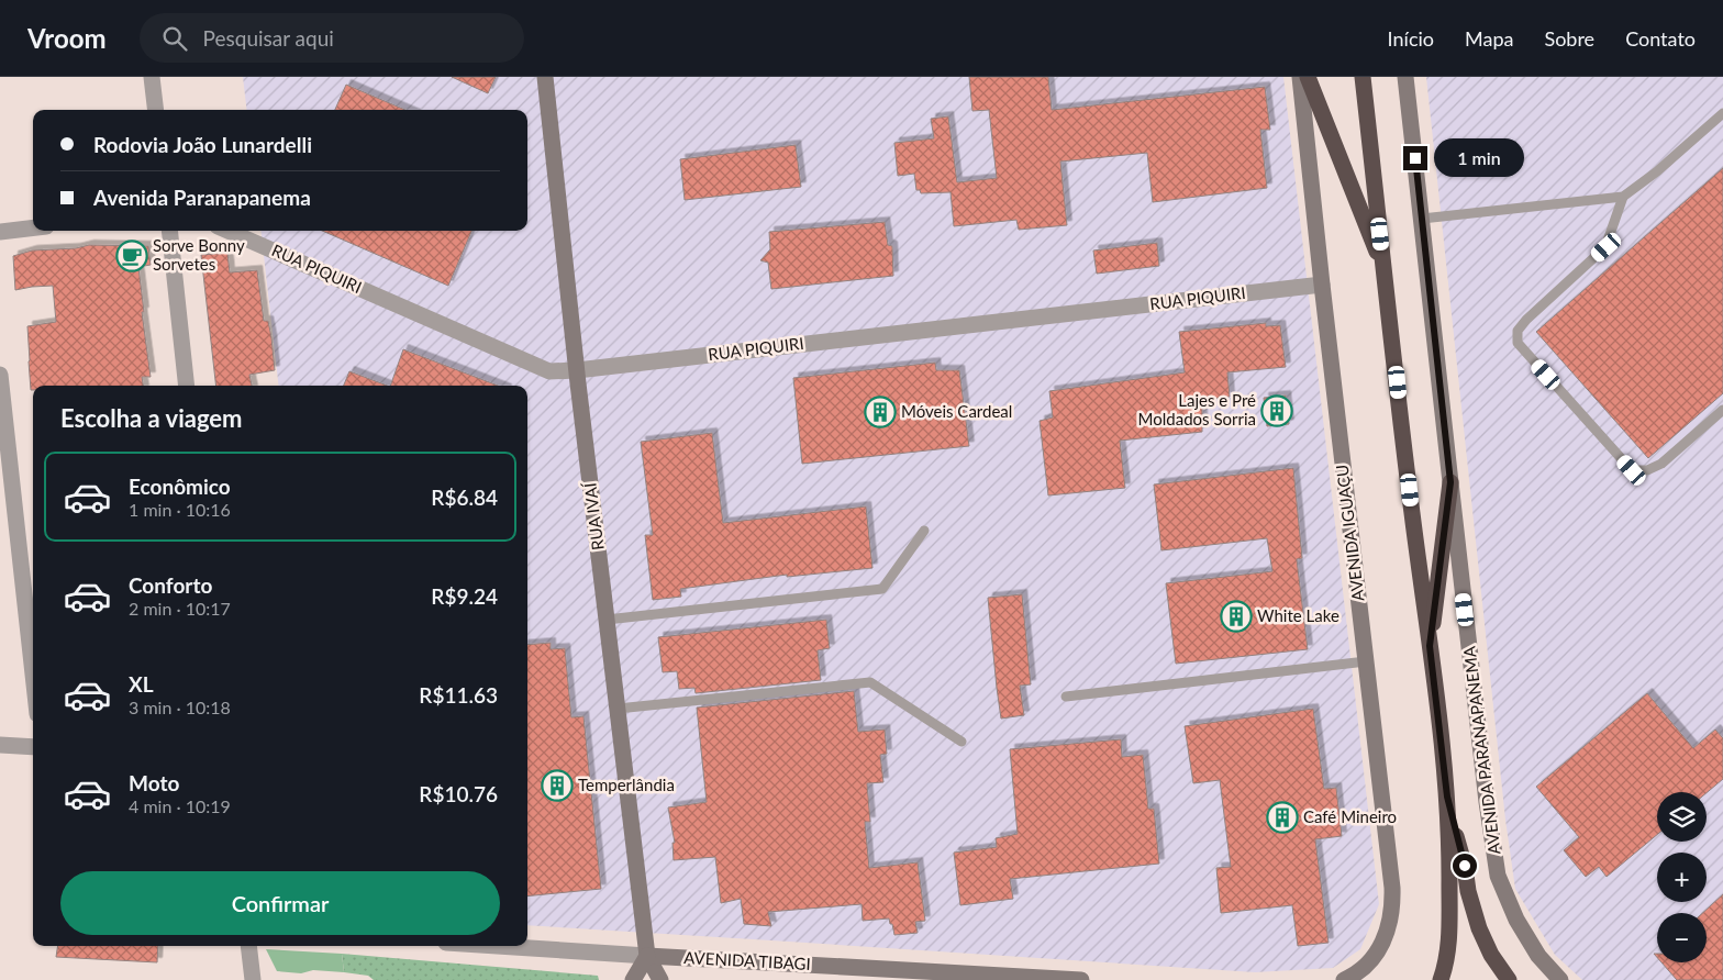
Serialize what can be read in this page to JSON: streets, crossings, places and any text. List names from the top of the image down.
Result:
{
  "streets": {
    "street": [
      "RUA PIQUIRI",
      "RUA IVAÍ",
      "AVENIDA IGUAÇU",
      "AVENIDA PARANAPANEMA",
      "AVENIDA TIBAGI"
    ]
  },
  "crossings": [
    ["RUA PIQUIRI", "RUA IVAÍ"],
    ["RUA PIQUIRI", "AVENIDA IGUAÇU"],
    ["RUA IVAÍ", "AVENIDA TIBAGI"]
  ],
  "places": {
    "cafe": ["Sorve Bonny Sorvetes"],
    "building": [
      "Lajes e Pré Moldados Sorria",
      "Móveis Cardeal",
      "White Lake",
      "Temperlândia",
      "Café Mineiro"
    ]
  },
  "page": {
    "header": "Vroom",
    "search": "Pesquisar aqui",
    "nav": [
      "Início",
      "Mapa",
      "Sobre",
      "Contato"
    ],
    "banner": ["Rodovia João Lunardelli", "Avenida Paranapanema"],
    "bubble": "1 min",
    "heading": "Escolha a viagem",
    "list": [
      {
        "name": "Econômico",
        "note": "1 min · 10:16",
        "value": "R$6.84"
      },
      {
        "name": "Conforto",
        "note": "2 min · 10:17",
        "value": "R$9.24"
      },
      {
        "name": "XL",
        "note": "3 min · 10:18",
        "value": "R$11.63"
      },
      {
        "name": "Moto",
        "note": "4 min · 10:19",
        "value": "R$10.76"
      }
    ],
    "map_buttons": ["+", "−"],
    "buttons": "Confirmar"
  }
}
